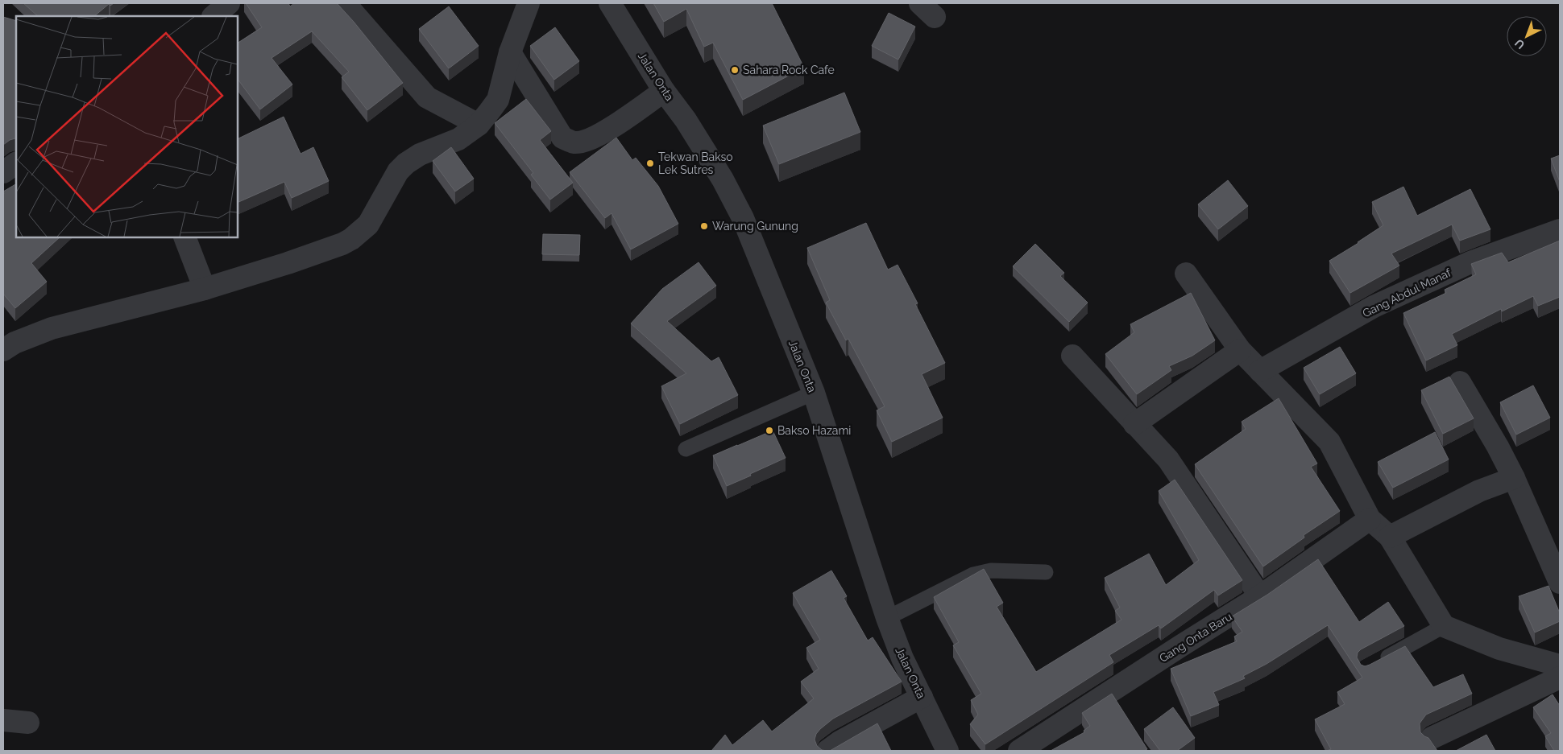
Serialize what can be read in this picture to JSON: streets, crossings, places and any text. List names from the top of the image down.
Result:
{
  "streets": {
    "street": ["Jalan Onta", "Gang Abdul Manaf", "Gang Onta Baru"]
  },
  "places": [
    "Sahara Rock Cafe",
    "Tekwan Bakso Lek Sutres",
    "Warung Gunung",
    "Bakso Hazami"
  ],
  "north": "bottom left"
}
